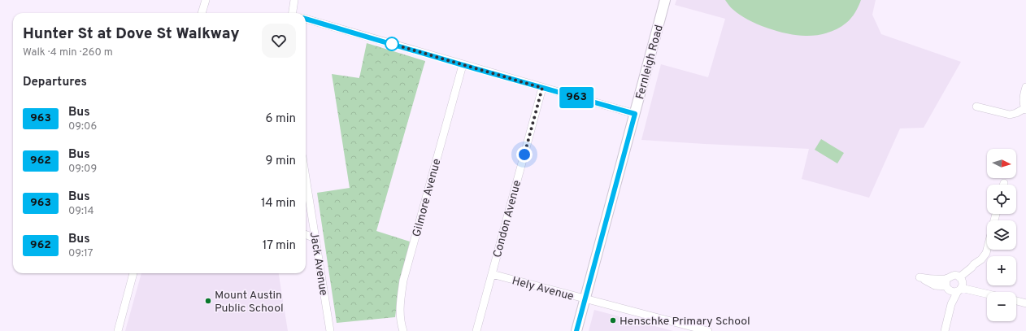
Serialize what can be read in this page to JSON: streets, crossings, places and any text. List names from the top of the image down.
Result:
{
  "streets": {
    "street": [
      "Fernleigh Road",
      "Gilmore Avenue",
      "Condon Avenue",
      "Jack Avenue",
      "Hely Avenue"
    ]
  },
  "crossings": [
    ["Fernleigh Road", "Hely Avenue"],
    ["Condon Avenue", "Hely Avenue"]
  ],
  "places": ["Mount Austin Public School", "Henschke Primary School"],
  "lines": ["bus line 963"],
  "north": "right",
  "page": {
    "on_map": "963",
    "heading": [
      ["Hunter St at Dove St Walkway", "Walk · 4 min · 260 m"],
      "Departures"
    ],
    "list": [
      {
        "mark": "963",
        "name": "Bus",
        "note": "09:06",
        "value": "6 min"
      },
      {
        "mark": "962",
        "name": "Bus",
        "note": "09:09",
        "value": "9 min"
      },
      {
        "mark": "963",
        "name": "Bus",
        "note": "09:14",
        "value": "14 min"
      },
      {
        "mark": "962",
        "name": "Bus",
        "note": "09:17",
        "value": "17 min"
      }
    ],
    "map_buttons": ["+", "−"]
  }
}
